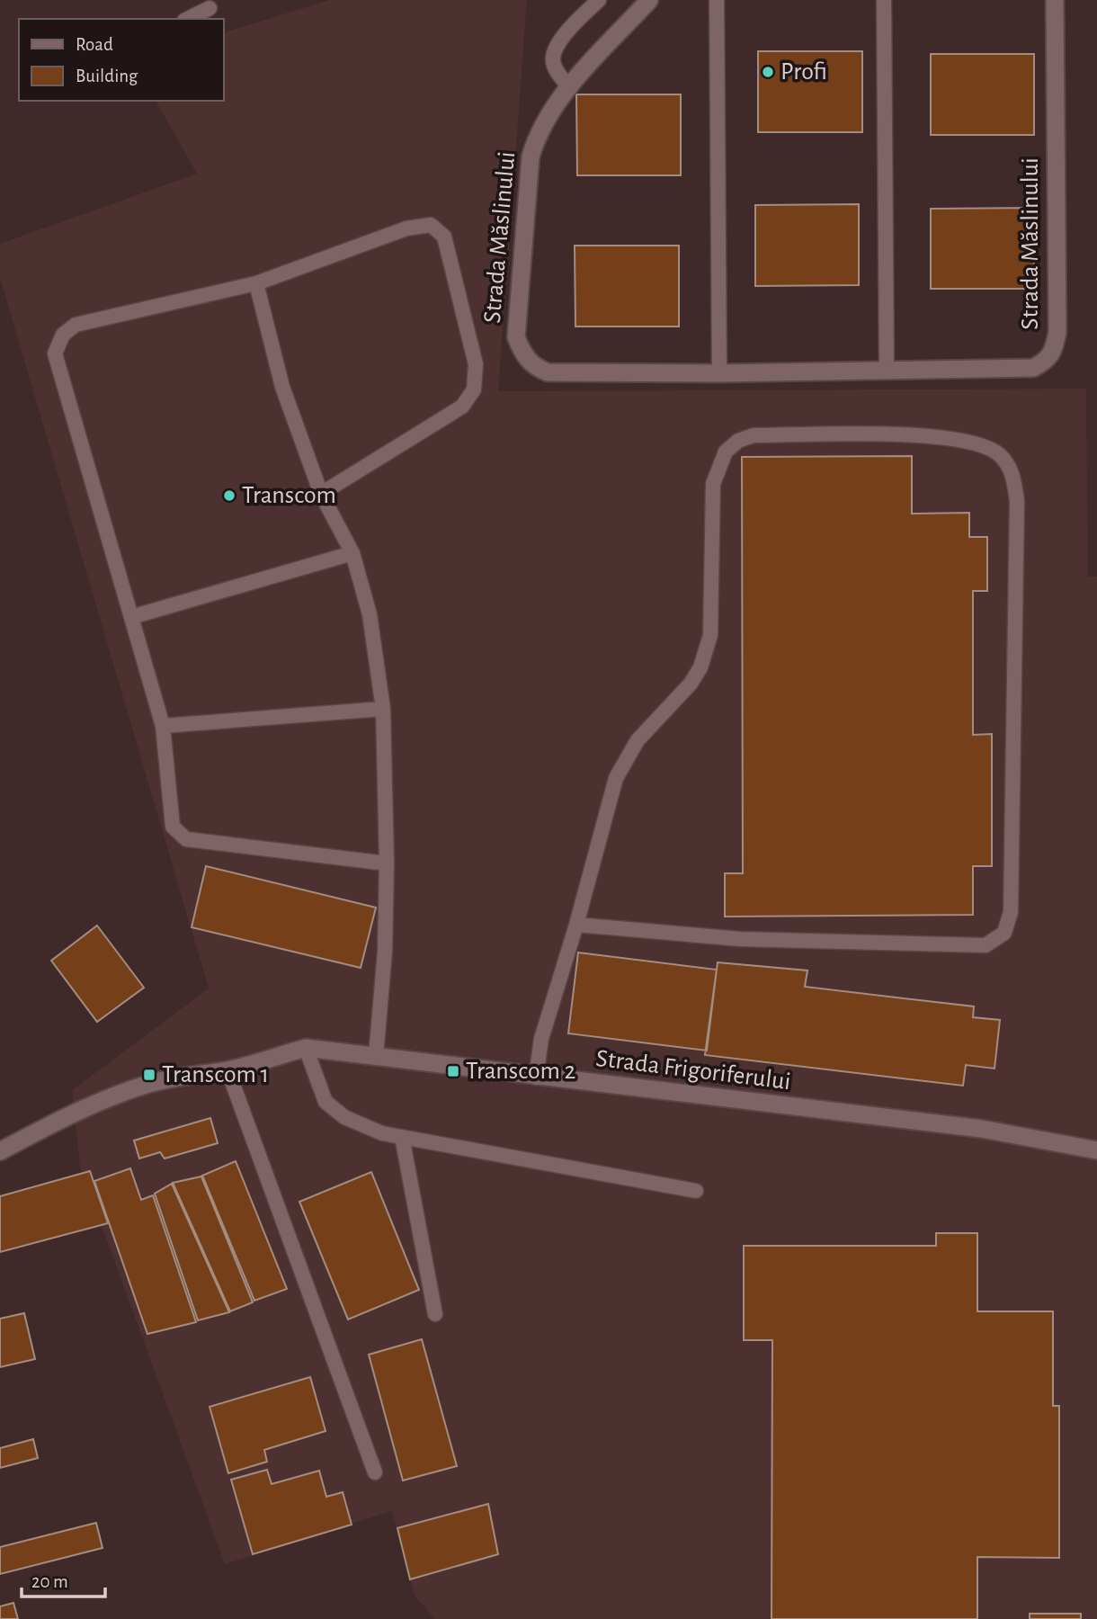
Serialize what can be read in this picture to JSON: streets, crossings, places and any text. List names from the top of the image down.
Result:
{
  "streets": {
    "street": ["Strada Măslinului", "Strada Frigoriferului"]
  },
  "places": {
    "other": ["Profi", "Transcom"],
    "transit": ["Transcom 2", "Transcom 1"]
  },
  "legend": ["Road", "Building"],
  "scale_bar": "20 m"
}
